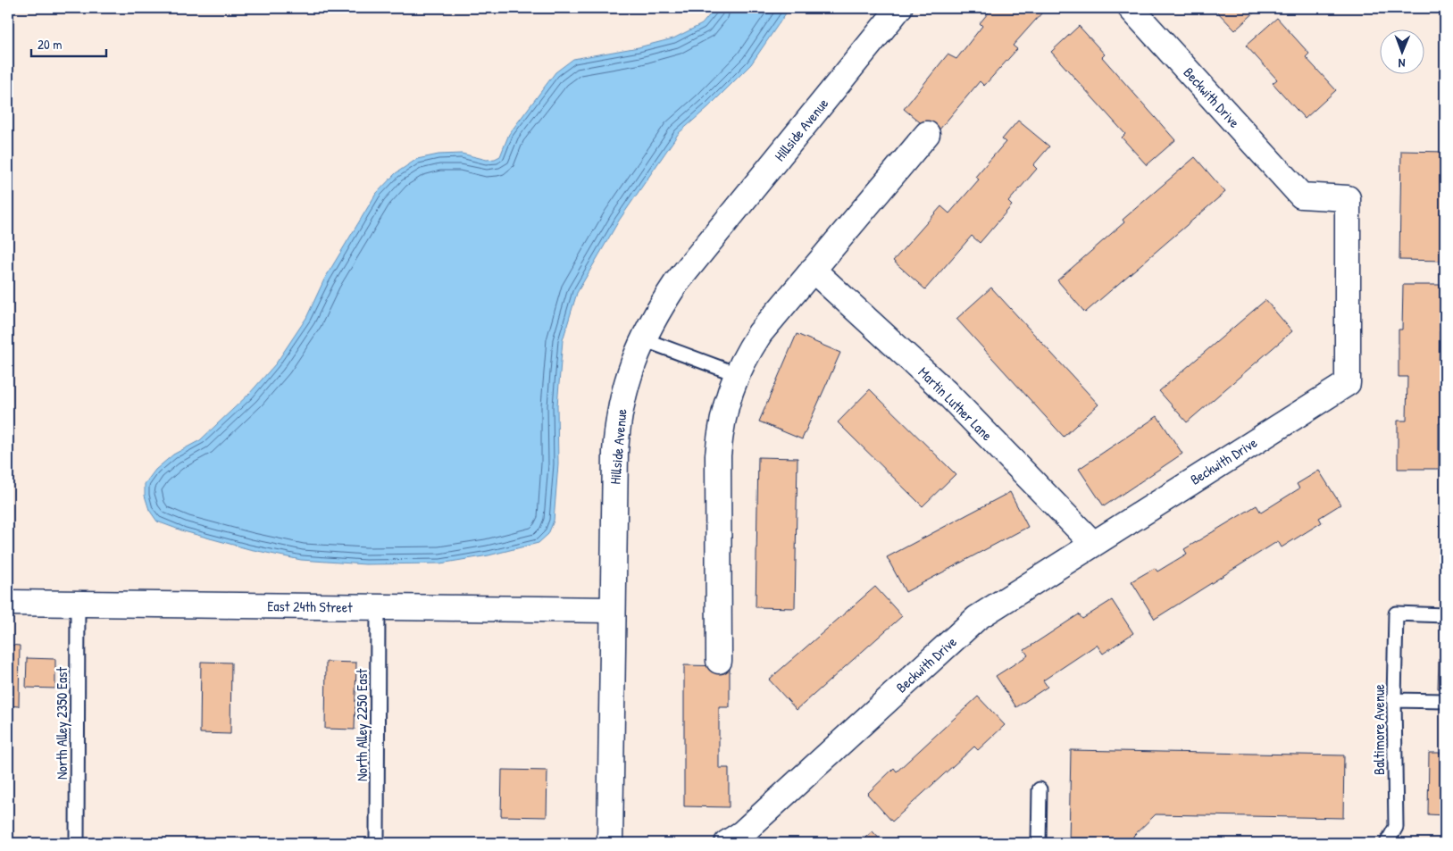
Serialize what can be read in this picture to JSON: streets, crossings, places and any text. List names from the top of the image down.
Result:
{
  "streets": {
    "street": [
      "Beckwith Drive",
      "Hillside Avenue",
      "Martin Luther Lane",
      "East 24th Street"
    ],
    "lane": ["North Alley 2350 East", "North Alley 2250 East", "Baltimore Avenue"]
  },
  "crossings": [
    ["Beckwith Drive", "Martin Luther Lane"],
    ["Hillside Avenue", "East 24th Street"],
    ["East 24th Street", "North Alley 2350 East"],
    ["East 24th Street", "North Alley 2250 East"]
  ],
  "scale_bar": "20 m",
  "north": "bottom"
}
